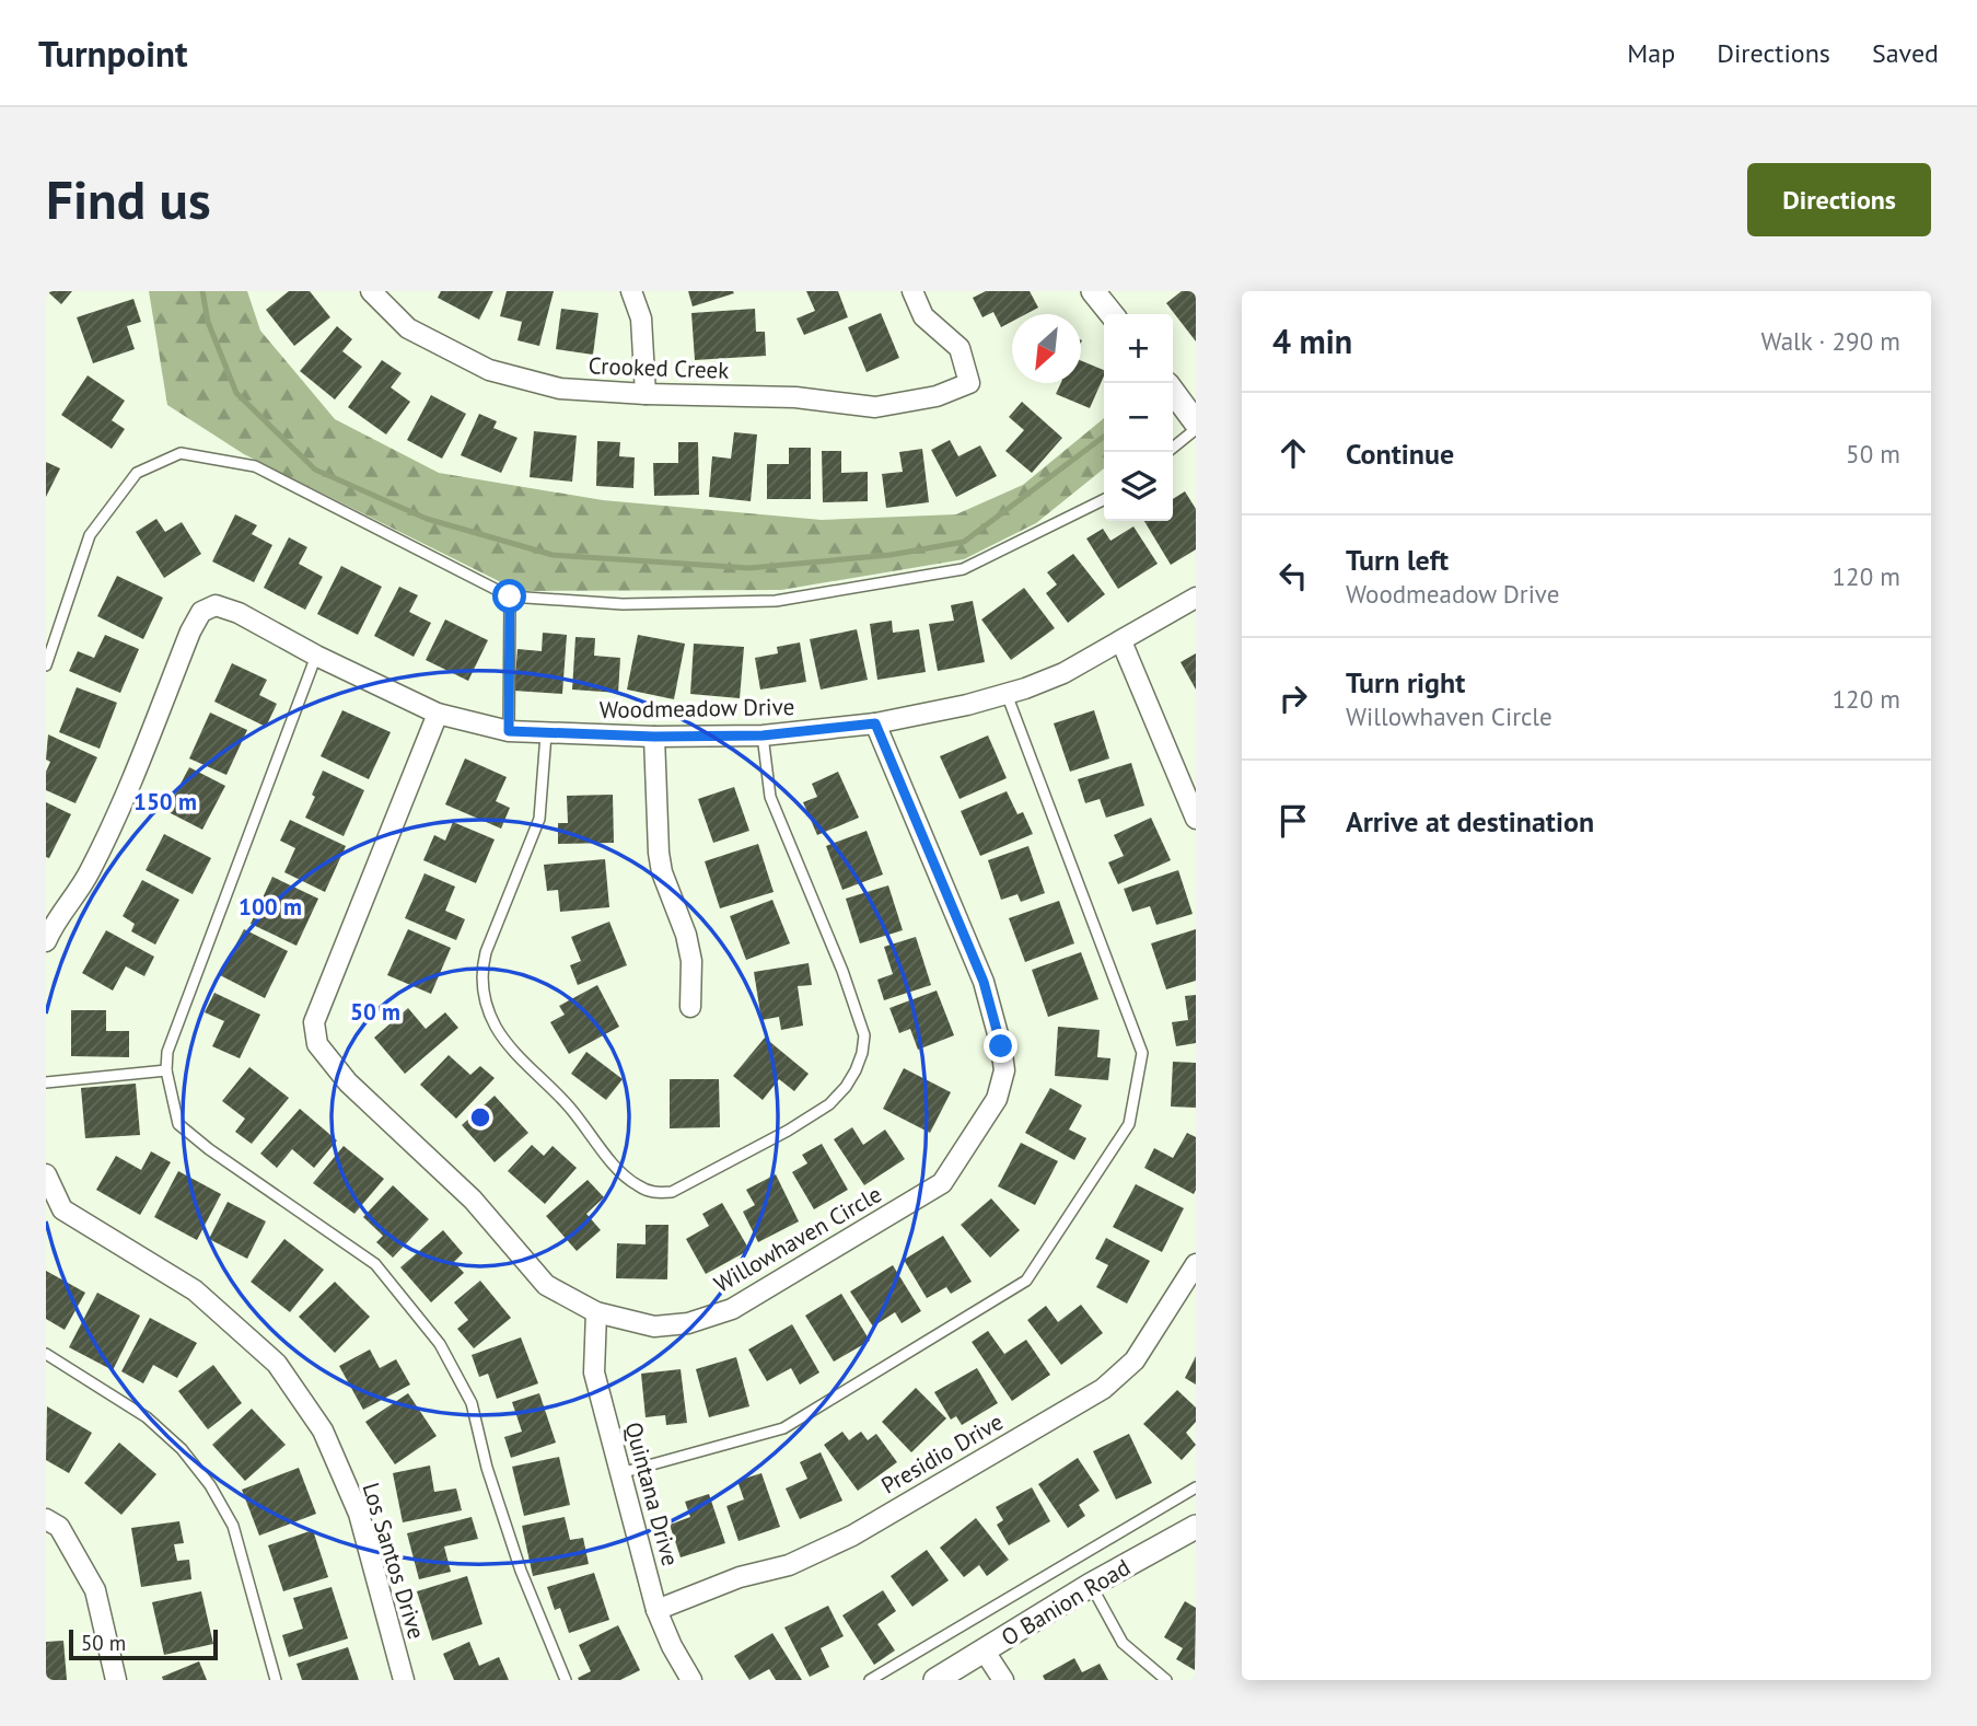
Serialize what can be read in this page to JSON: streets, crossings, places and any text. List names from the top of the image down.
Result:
{
  "streets": {
    "street": [
      "Crooked Creek",
      "Woodmeadow Drive",
      "Willowhaven Circle",
      "Presidio Drive",
      "Quintana Drive",
      "Los Santos Drive",
      "O Banion Road"
    ]
  },
  "crossings": [
    ["Woodmeadow Drive", "Willowhaven Circle"],
    ["Willowhaven Circle", "Quintana Drive"],
    ["Presidio Drive", "Quintana Drive"]
  ],
  "scale_bar": "50 m",
  "north": "bottom left",
  "page": {
    "header": "Turnpoint",
    "nav": ["Map", "Directions", "Saved"],
    "buttons": "Directions",
    "title": "Find us",
    "heading": ["4 min", "Walk · 290 m"],
    "map_buttons": ["+", "−"],
    "list": [
      ["Continue", "50 m"],
      ["Turn left", "Woodmeadow Drive", "120 m"],
      ["Turn right", "Willowhaven Circle", "120 m"],
      "Arrive at destination"
    ],
    "scale": "50 m"
  },
  "rings": ["150 m", "100 m", "50 m"]
}
